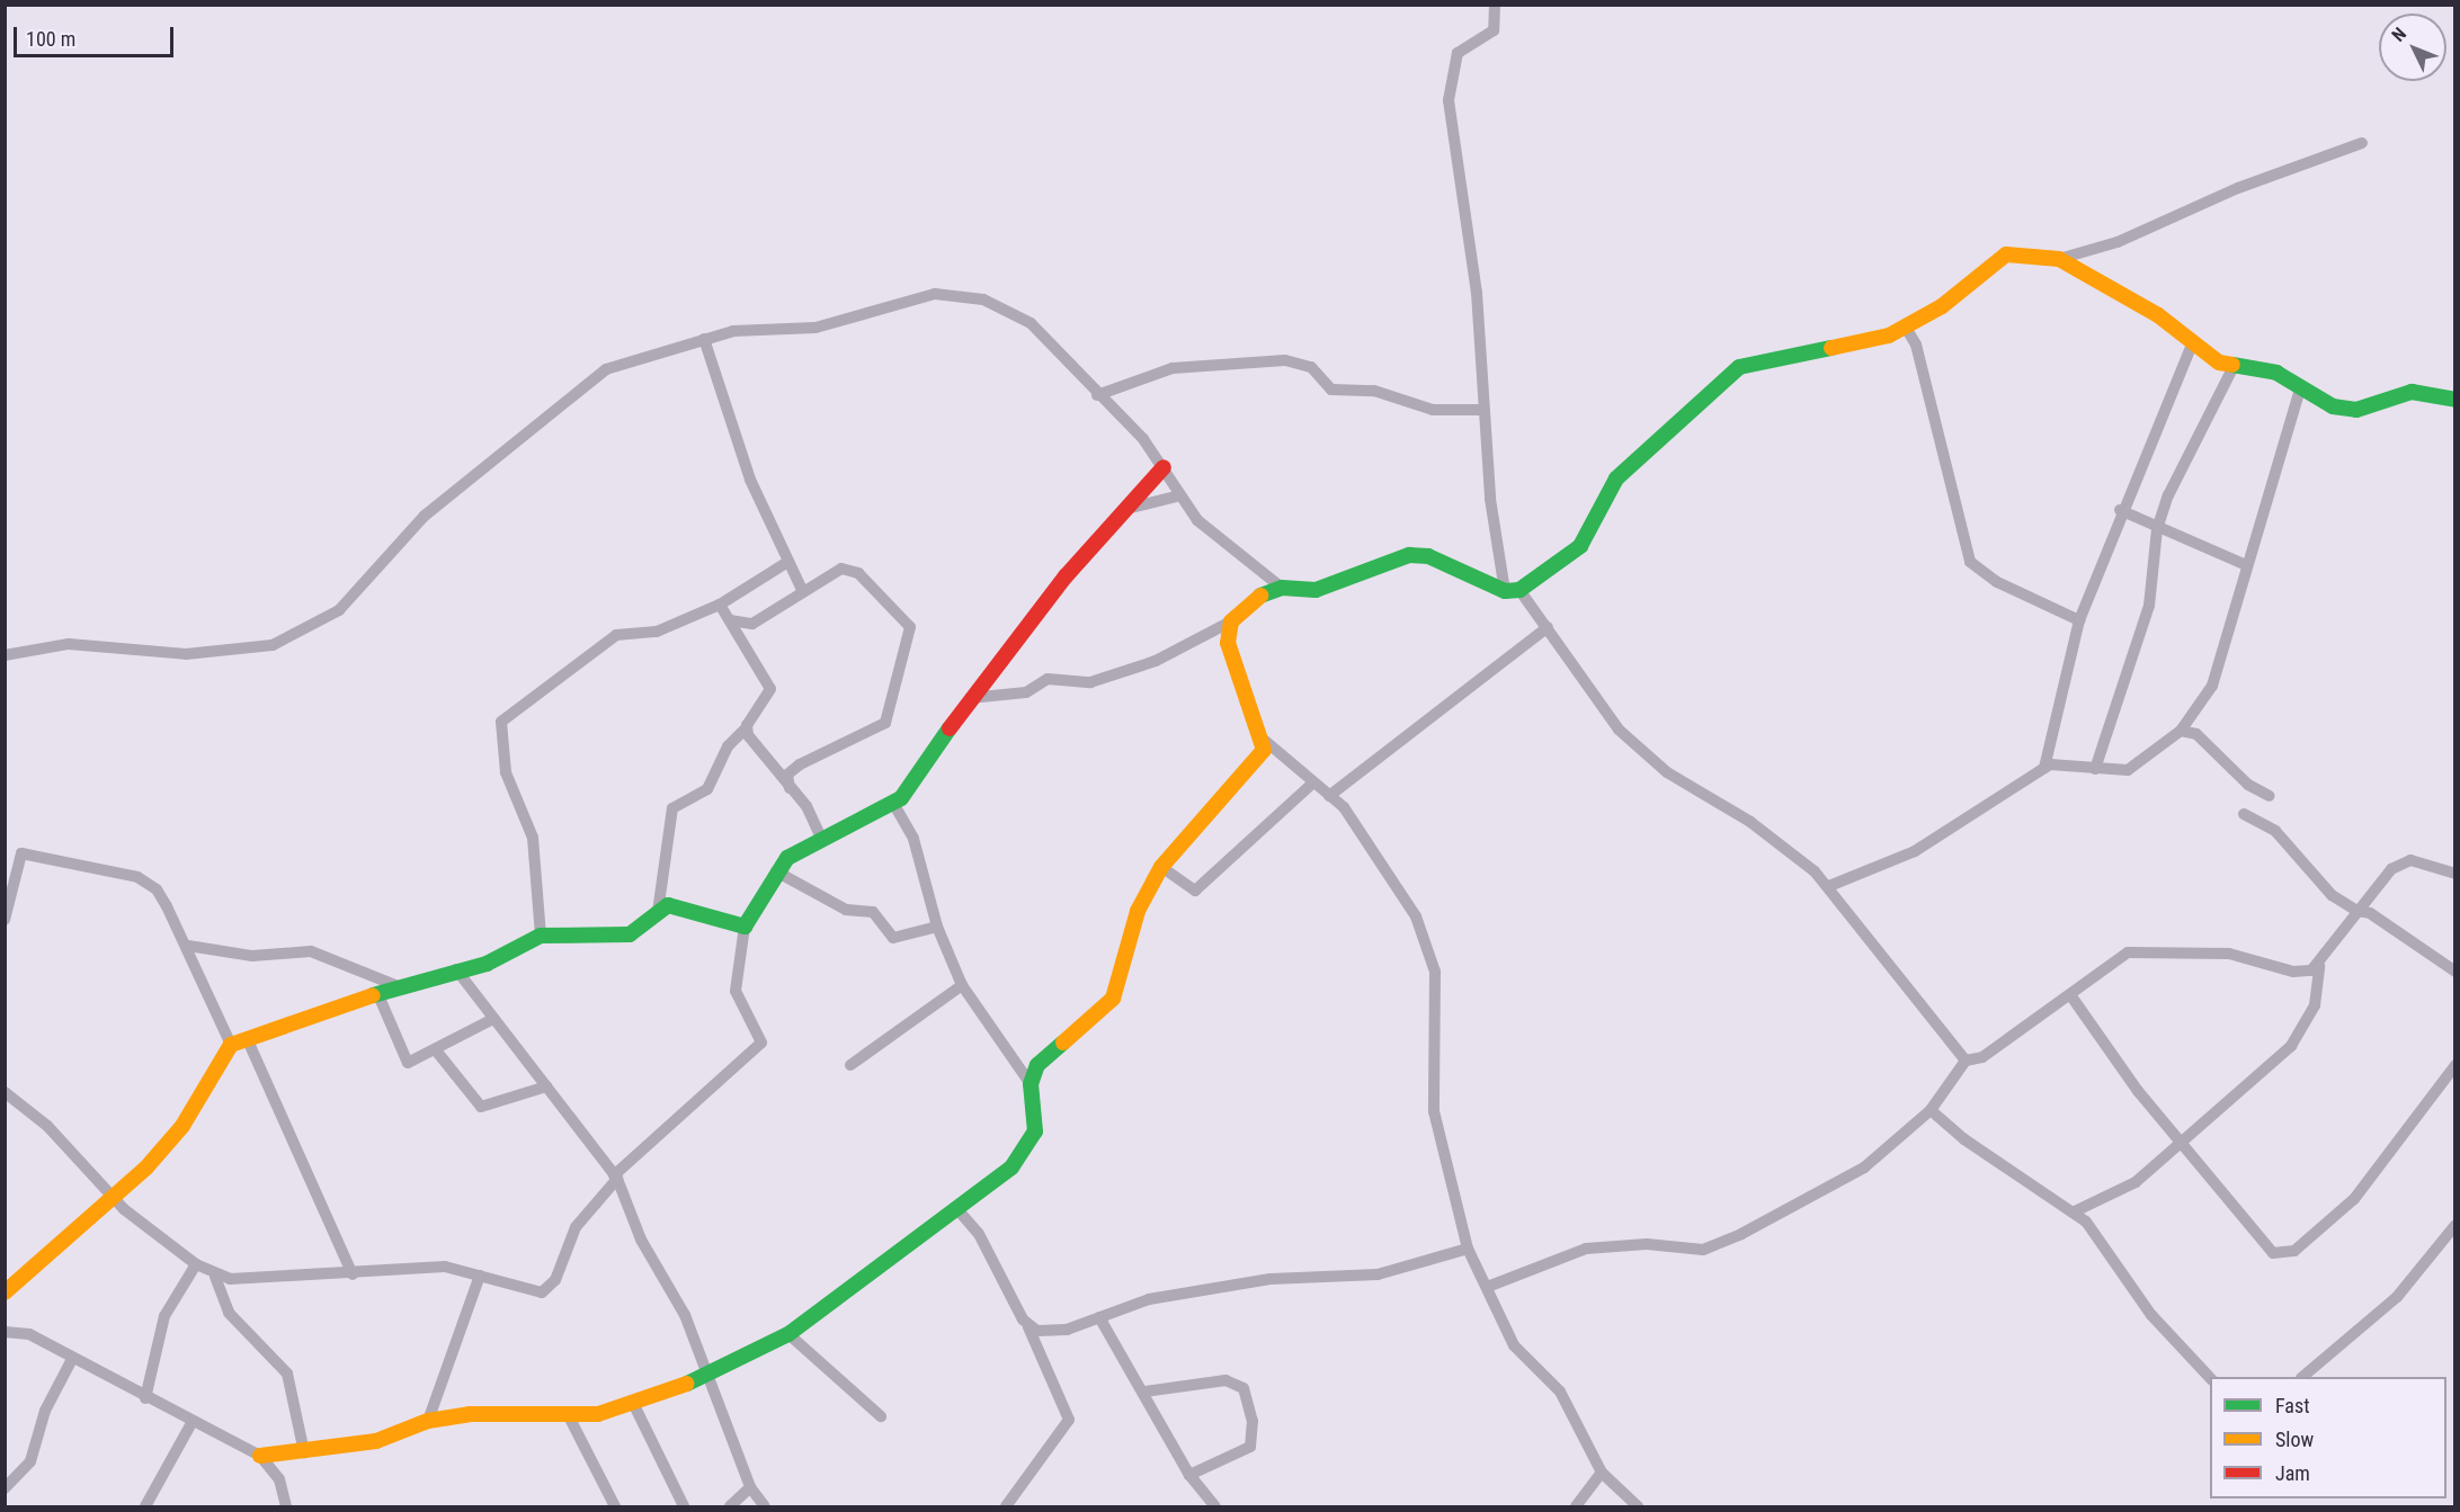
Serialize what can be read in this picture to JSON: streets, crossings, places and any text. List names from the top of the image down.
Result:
{
  "legend": ["Fast", "Slow", "Jam"],
  "scale_bar": "100 m",
  "north": "top left"
}
